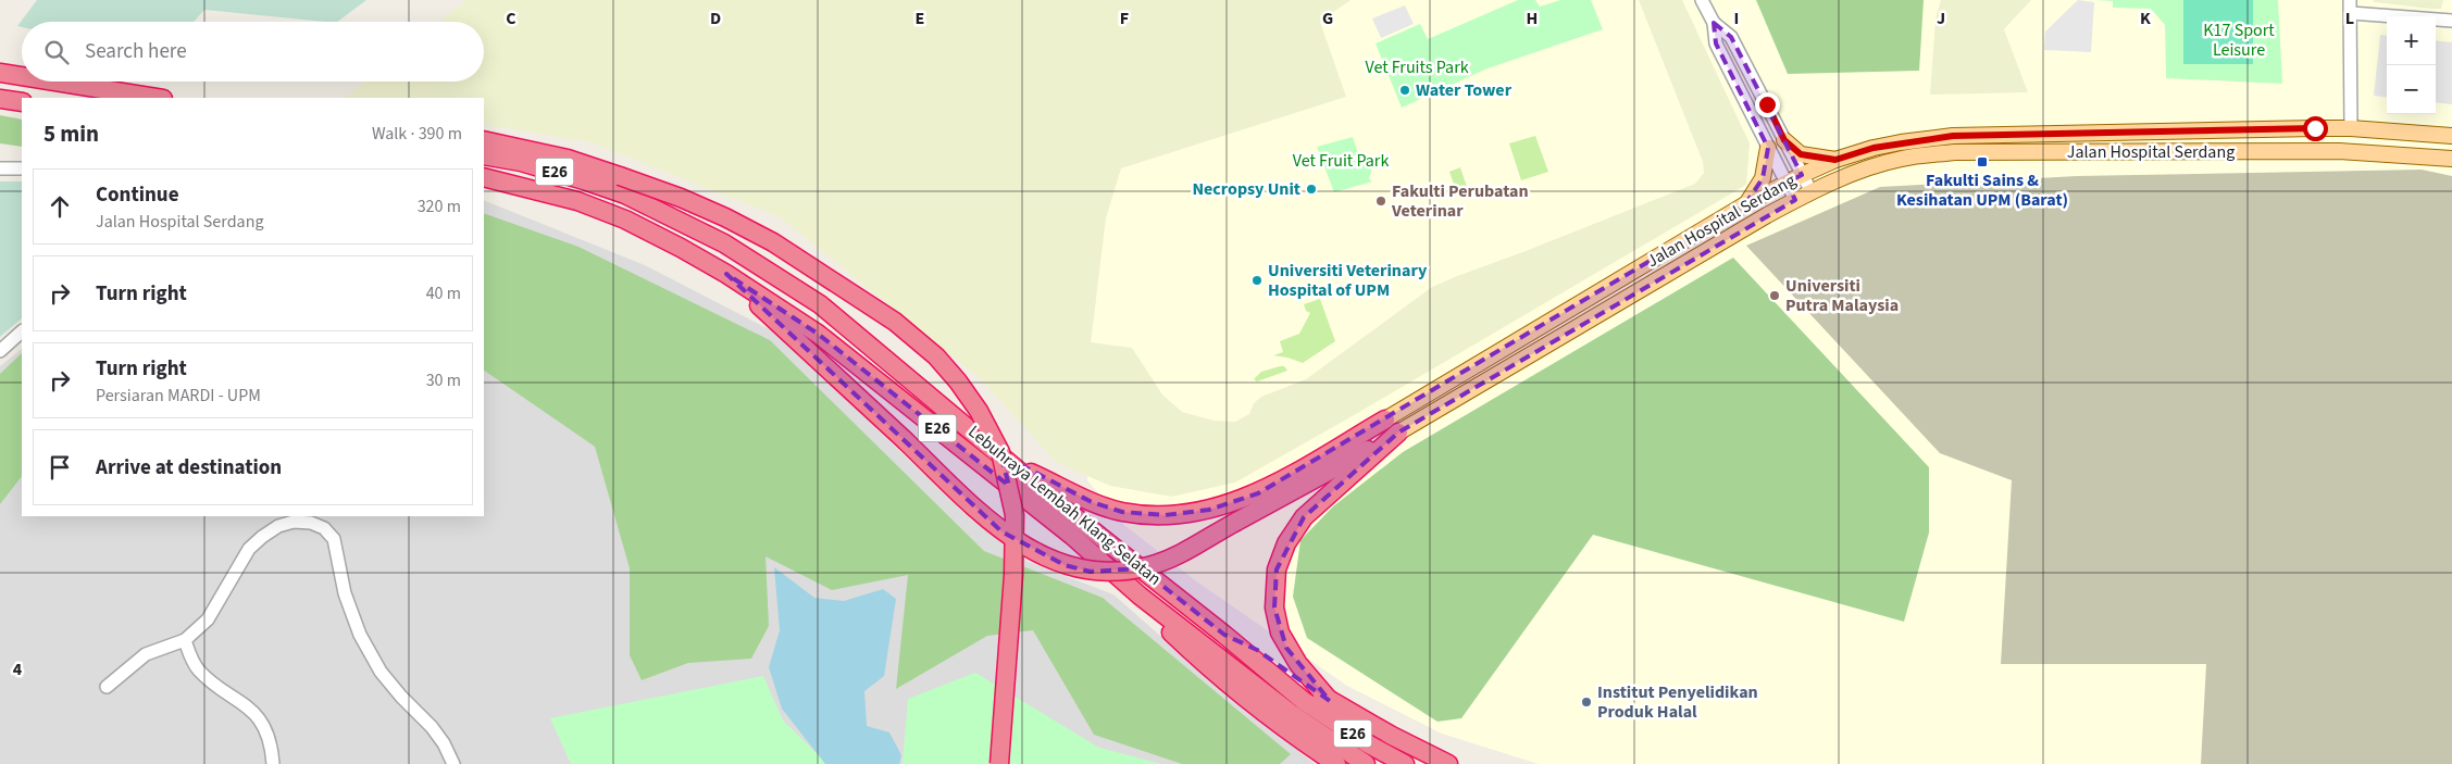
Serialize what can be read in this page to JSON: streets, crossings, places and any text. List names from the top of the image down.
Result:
{
  "streets": {
    "highway": ["E26", "Lebuhraya Lembah Klang Selatan"],
    "main road": ["Jalan Hospital Serdang"]
  },
  "parks": ["K17 Sport Leisure", "Vet Fruits Park", "Vet Fruit Park"],
  "places": {
    "other": [
      "Water Tower",
      "Necropsy Unit",
      "Fakulti Perubatan Veterinar",
      "Universiti Veterinary Hospital of UPM",
      "Universiti Putra Malaysia",
      "Institut Penyelidikan Produk Halal"
    ],
    "transit": ["Fakulti Sains & Kesihatan UPM (Barat)"]
  },
  "page": {
    "map_buttons": ["+", "−"],
    "search": "Search here",
    "heading": ["5 min", "Walk · 390 m"],
    "list": [
      ["Continue", "Jalan Hospital Serdang", "320 m"],
      ["Turn right", "40 m"],
      ["Turn right", "Persiaran MARDI - UPM", "30 m"],
      "Arrive at destination"
    ]
  },
  "grid": {
    "columns": [
      "C",
      "D",
      "E",
      "F",
      "G",
      "H",
      "I",
      "J",
      "K",
      "L"
    ],
    "rows": ["4"]
  }
}
